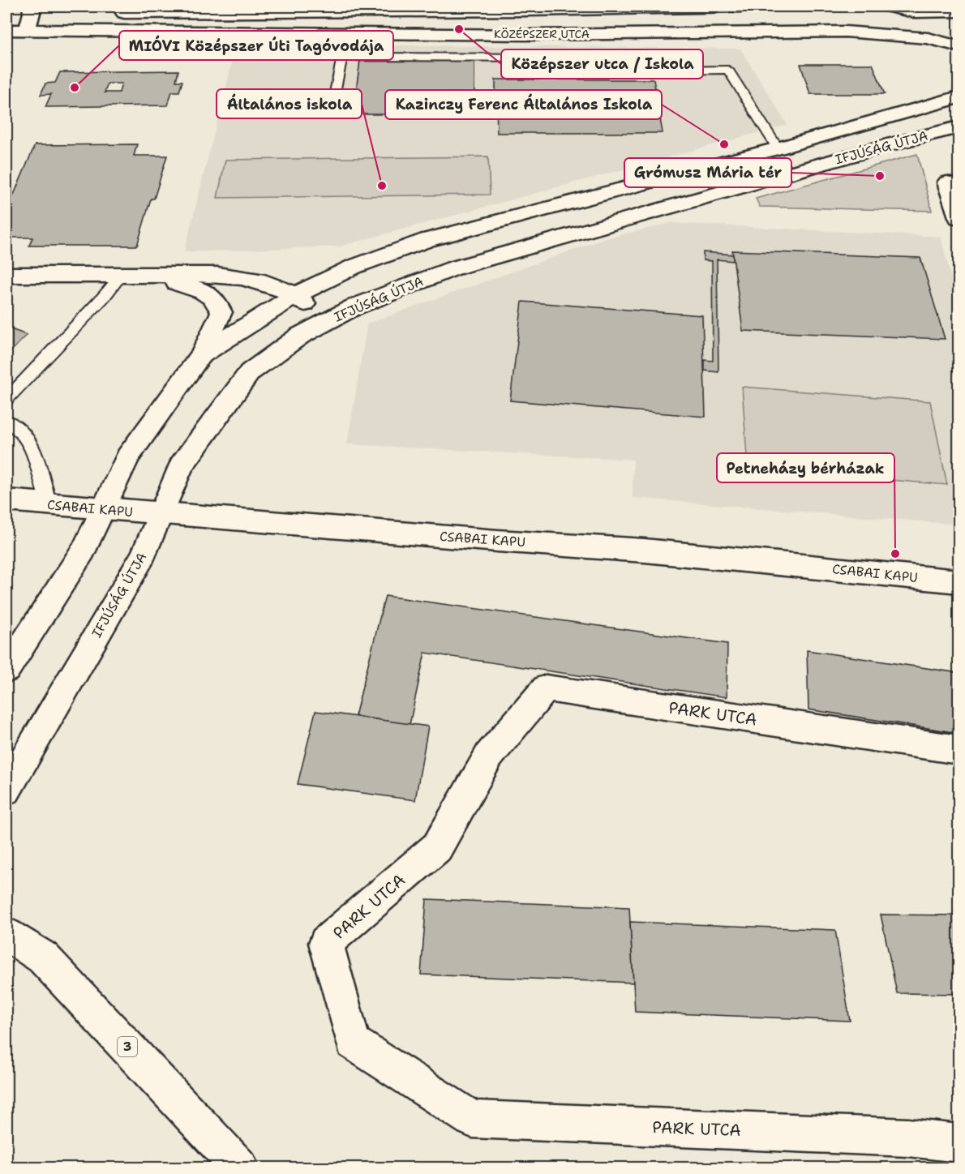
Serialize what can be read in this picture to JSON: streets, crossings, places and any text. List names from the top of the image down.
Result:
{
  "streets": {
    "street": [
      "KÖZÉPSZER UTCA",
      "IFJÚSÁG ÚTJA",
      "CSABAI KAPU",
      "PARK UTCA",
      "3"
    ]
  },
  "crossings": [
    ["IFJÚSÁG ÚTJA", "CSABAI KAPU"]
  ],
  "places": [
    "Középszer utca / Iskola",
    "MIÓVI Középszer Úti Tagóvodája",
    "Kazinczy Ferenc Általános Iskola",
    "Grómusz Mária tér",
    "Általános iskola",
    "Petneházy bérházak"
  ]
}
